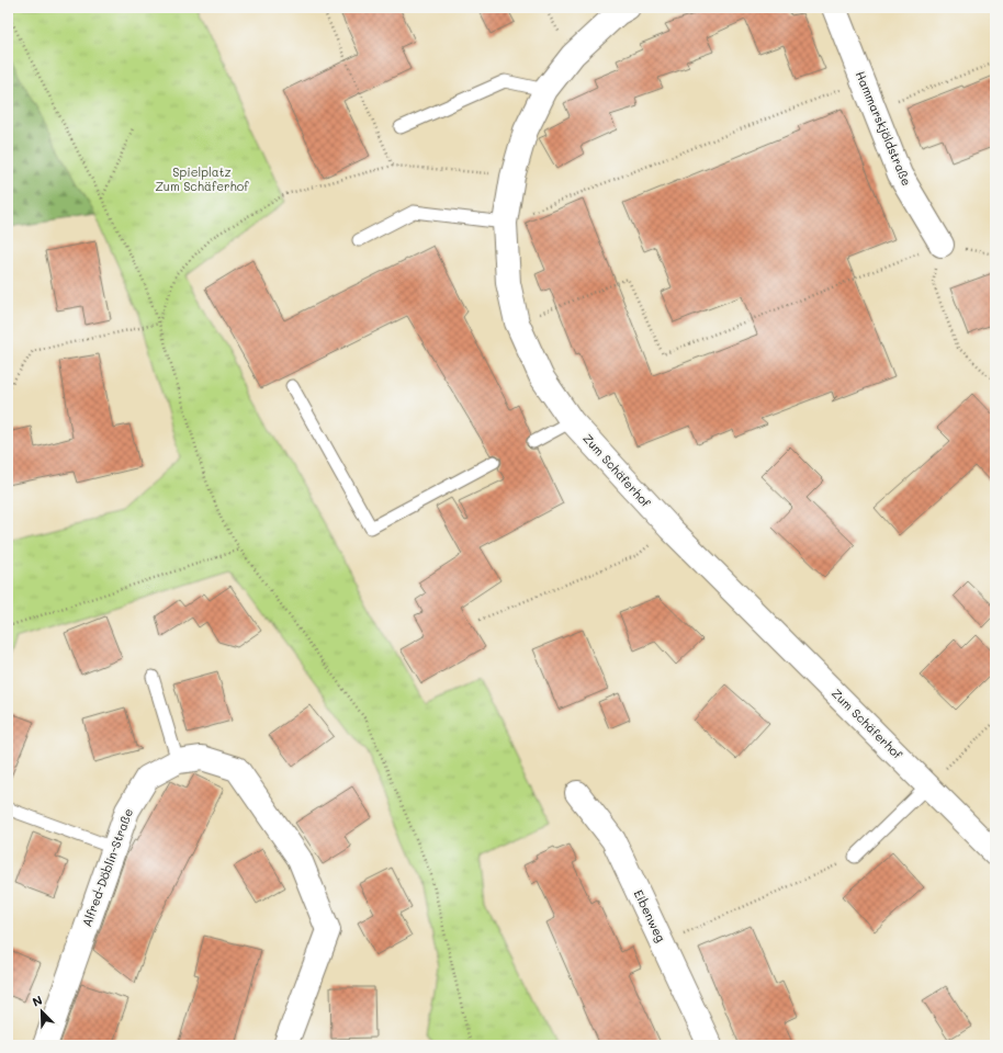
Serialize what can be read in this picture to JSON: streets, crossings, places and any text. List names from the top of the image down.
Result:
{
  "streets": {
    "street": [
      "Hammarskjöldstraße",
      "Zum Schäferhof",
      "Alfred-Döblin-Straße",
      "Eibenweg"
    ]
  },
  "parks": ["Spielplatz Zum Schäferhof"],
  "north": "top left"
}
